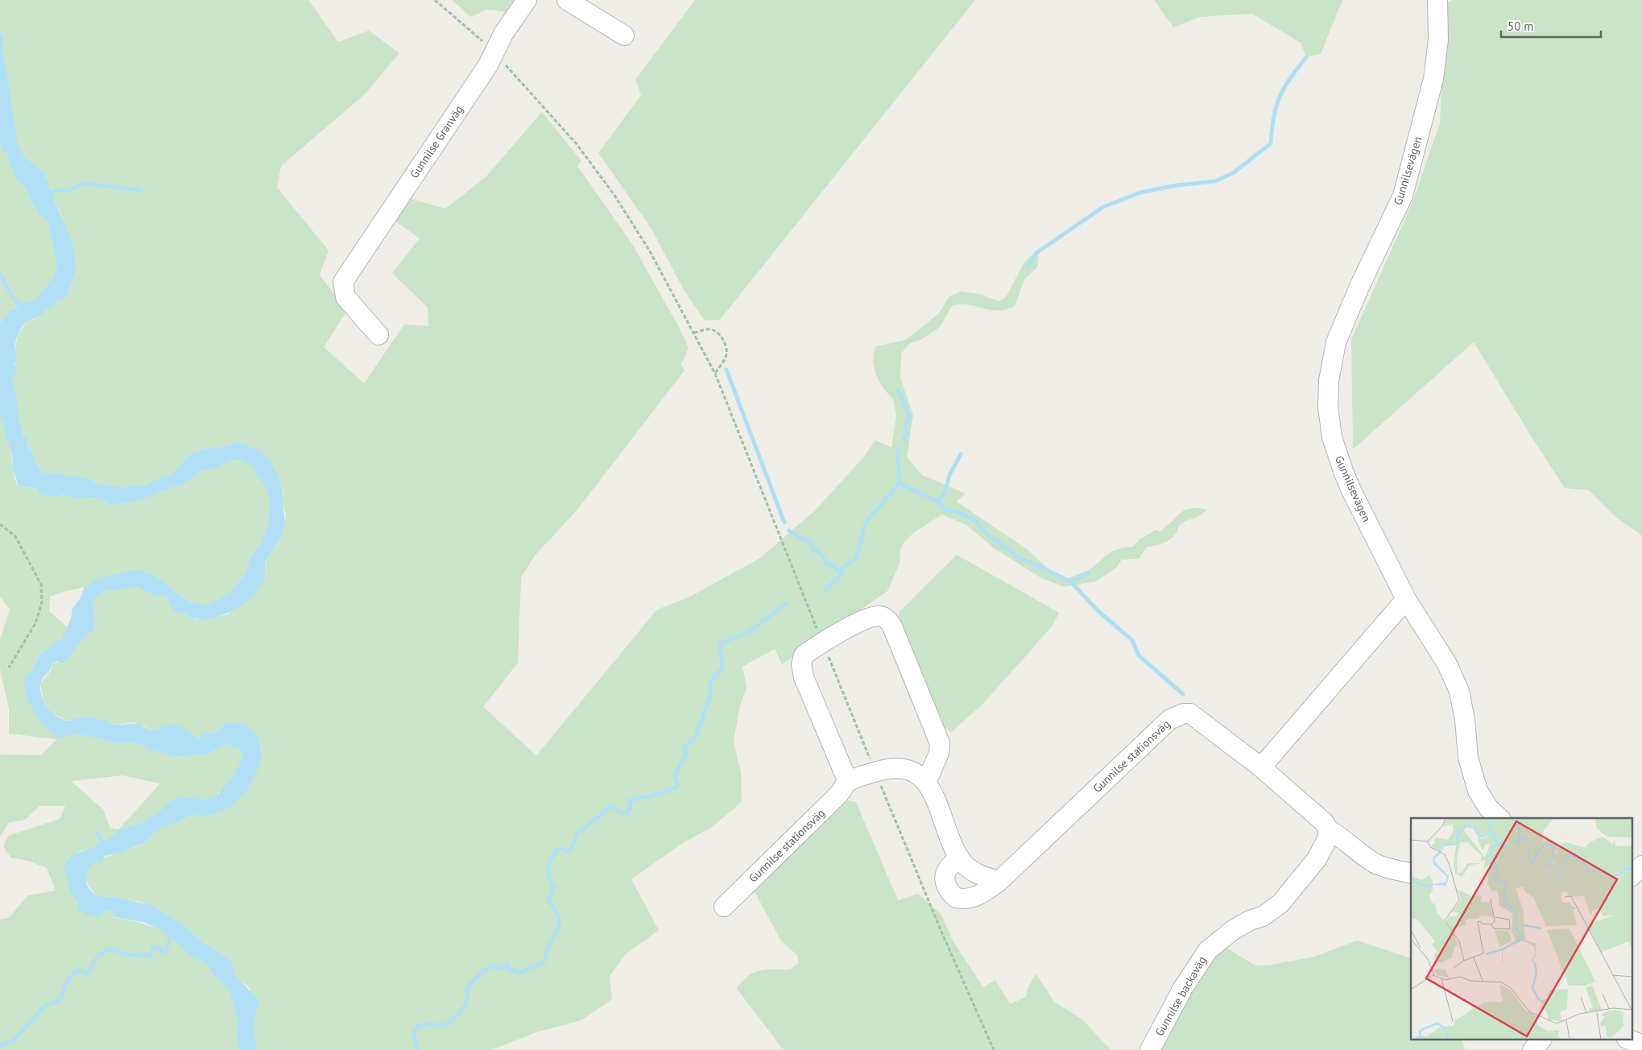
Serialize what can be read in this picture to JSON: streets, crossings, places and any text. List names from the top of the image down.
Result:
{
  "streets": {
    "street": [
      "Gunnilse Granväg",
      "Gunnilsevägen",
      "Gunnilse stationsväg",
      "Gunnilse backaväg"
    ]
  },
  "scale_bar": "50 m"
}
